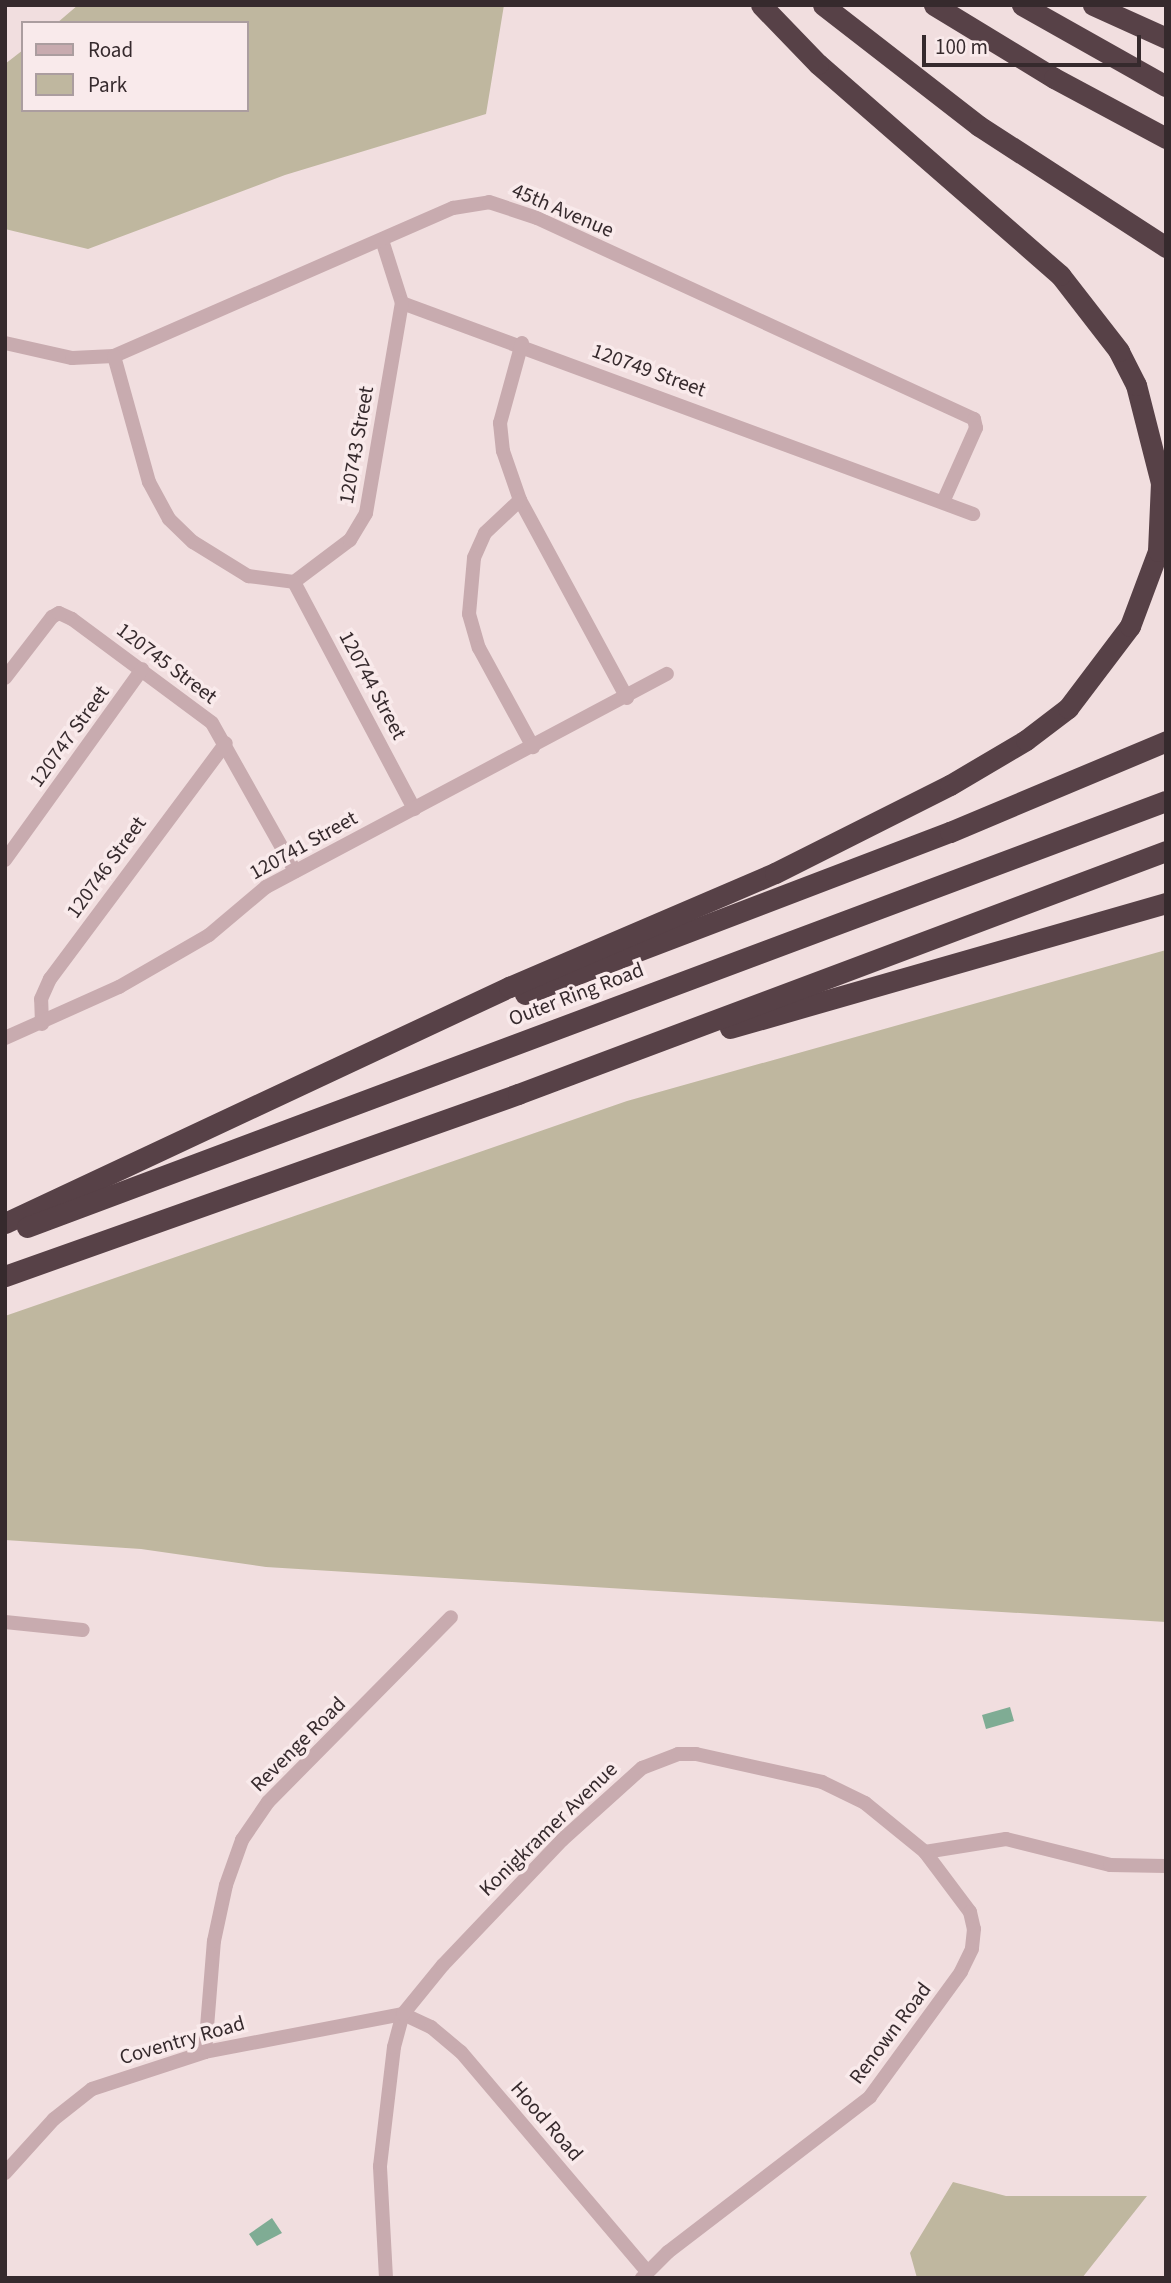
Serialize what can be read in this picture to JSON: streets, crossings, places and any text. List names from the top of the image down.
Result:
{
  "streets": {
    "highway": ["Outer Ring Road"],
    "street": [
      "45th Avenue",
      "120749 Street",
      "120743 Street",
      "120745 Street",
      "120744 Street",
      "120747 Street",
      "120741 Street",
      "120746 Street",
      "Revenge Road",
      "Konigkramer Avenue",
      "Renown Road",
      "Coventry Road",
      "Hood Road"
    ]
  },
  "crossings": [
    ["45th Avenue", "120749 Street"],
    ["120749 Street", "120743 Street"],
    ["120743 Street", "120744 Street"],
    ["120745 Street", "120747 Street"],
    ["120745 Street", "120741 Street"],
    ["120745 Street", "120746 Street"],
    ["120744 Street", "120741 Street"],
    ["120741 Street", "120746 Street"],
    ["Revenge Road", "Coventry Road"],
    ["Konigkramer Avenue", "Renown Road"],
    ["Konigkramer Avenue", "Coventry Road"],
    ["Konigkramer Avenue", "Hood Road"],
    ["Renown Road", "Hood Road"],
    ["Coventry Road", "Hood Road"]
  ],
  "legend": ["Road", "Park"],
  "scale_bar": "100 m"
}
